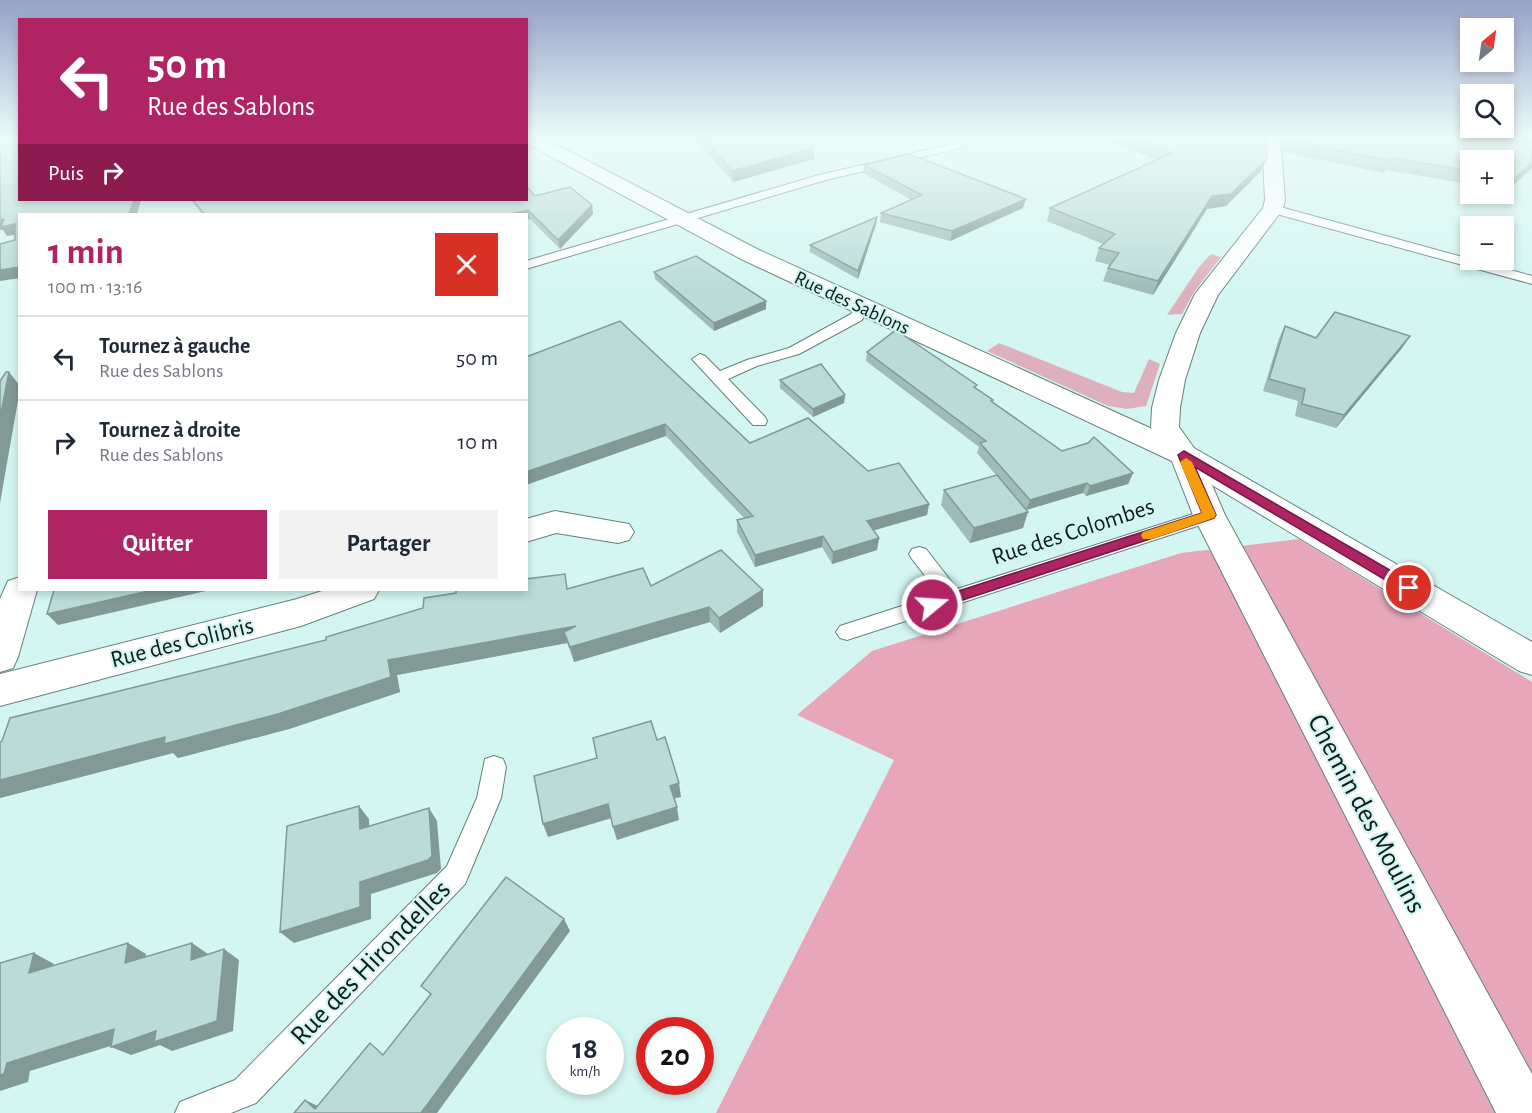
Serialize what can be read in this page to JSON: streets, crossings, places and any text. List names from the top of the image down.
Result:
{
  "streets": {
    "street": ["Rue des Sablons", "Rue des Colibris", "Chemin des Moulins"],
    "lane": ["Rue des Colombes", "Rue des Hirondelles"]
  },
  "crossings": [
    ["Rue des Colombes", "Chemin des Moulins"]
  ],
  "north": "top right",
  "page": {
    "map_buttons": ["+", "−"],
    "turn": ["50 m", "Rue des Sablons"],
    "then": "Puis",
    "heading": ["1 min", "100 m · 13:16"],
    "list": [
      {
        "name": "Tournez à gauche",
        "note": "Rue des Sablons",
        "value": "50 m"
      },
      {
        "name": "Tournez à droite",
        "note": "Rue des Sablons",
        "value": "10 m"
      }
    ],
    "buttons": ["Quitter", "Partager"],
    "speed": "18 km/h",
    "limit": "20"
  }
}
